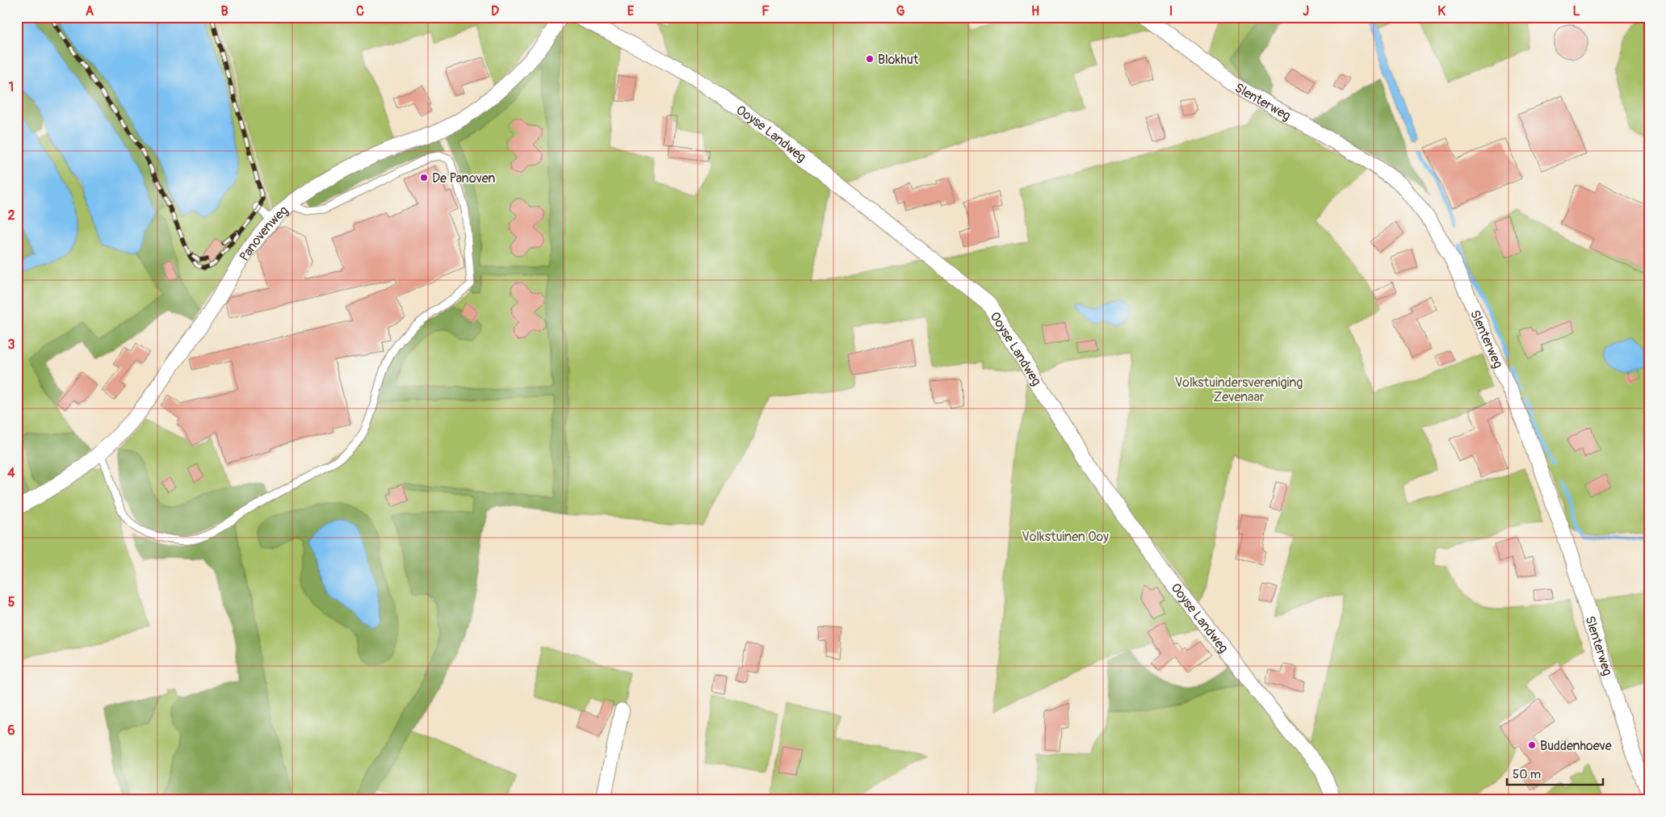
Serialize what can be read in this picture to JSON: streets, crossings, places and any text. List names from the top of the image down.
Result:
{
  "streets": {
    "street": ["Slenterweg", "Ooyse Landweg", "Panovenweg"]
  },
  "parks": ["Volkstuindersvereniging Zevenaar", "Volkstuinen Ooy"],
  "places": ["Blokhut", "De Panoven", "Buddenhoeve"],
  "scale_bar": "50 m",
  "grid": {
    "columns": [
      "A",
      "B",
      "C",
      "D",
      "E",
      "F",
      "G",
      "H",
      "I",
      "J",
      "K",
      "L"
    ],
    "rows": [
      "1",
      "2",
      "3",
      "4",
      "5",
      "6"
    ]
  }
}
